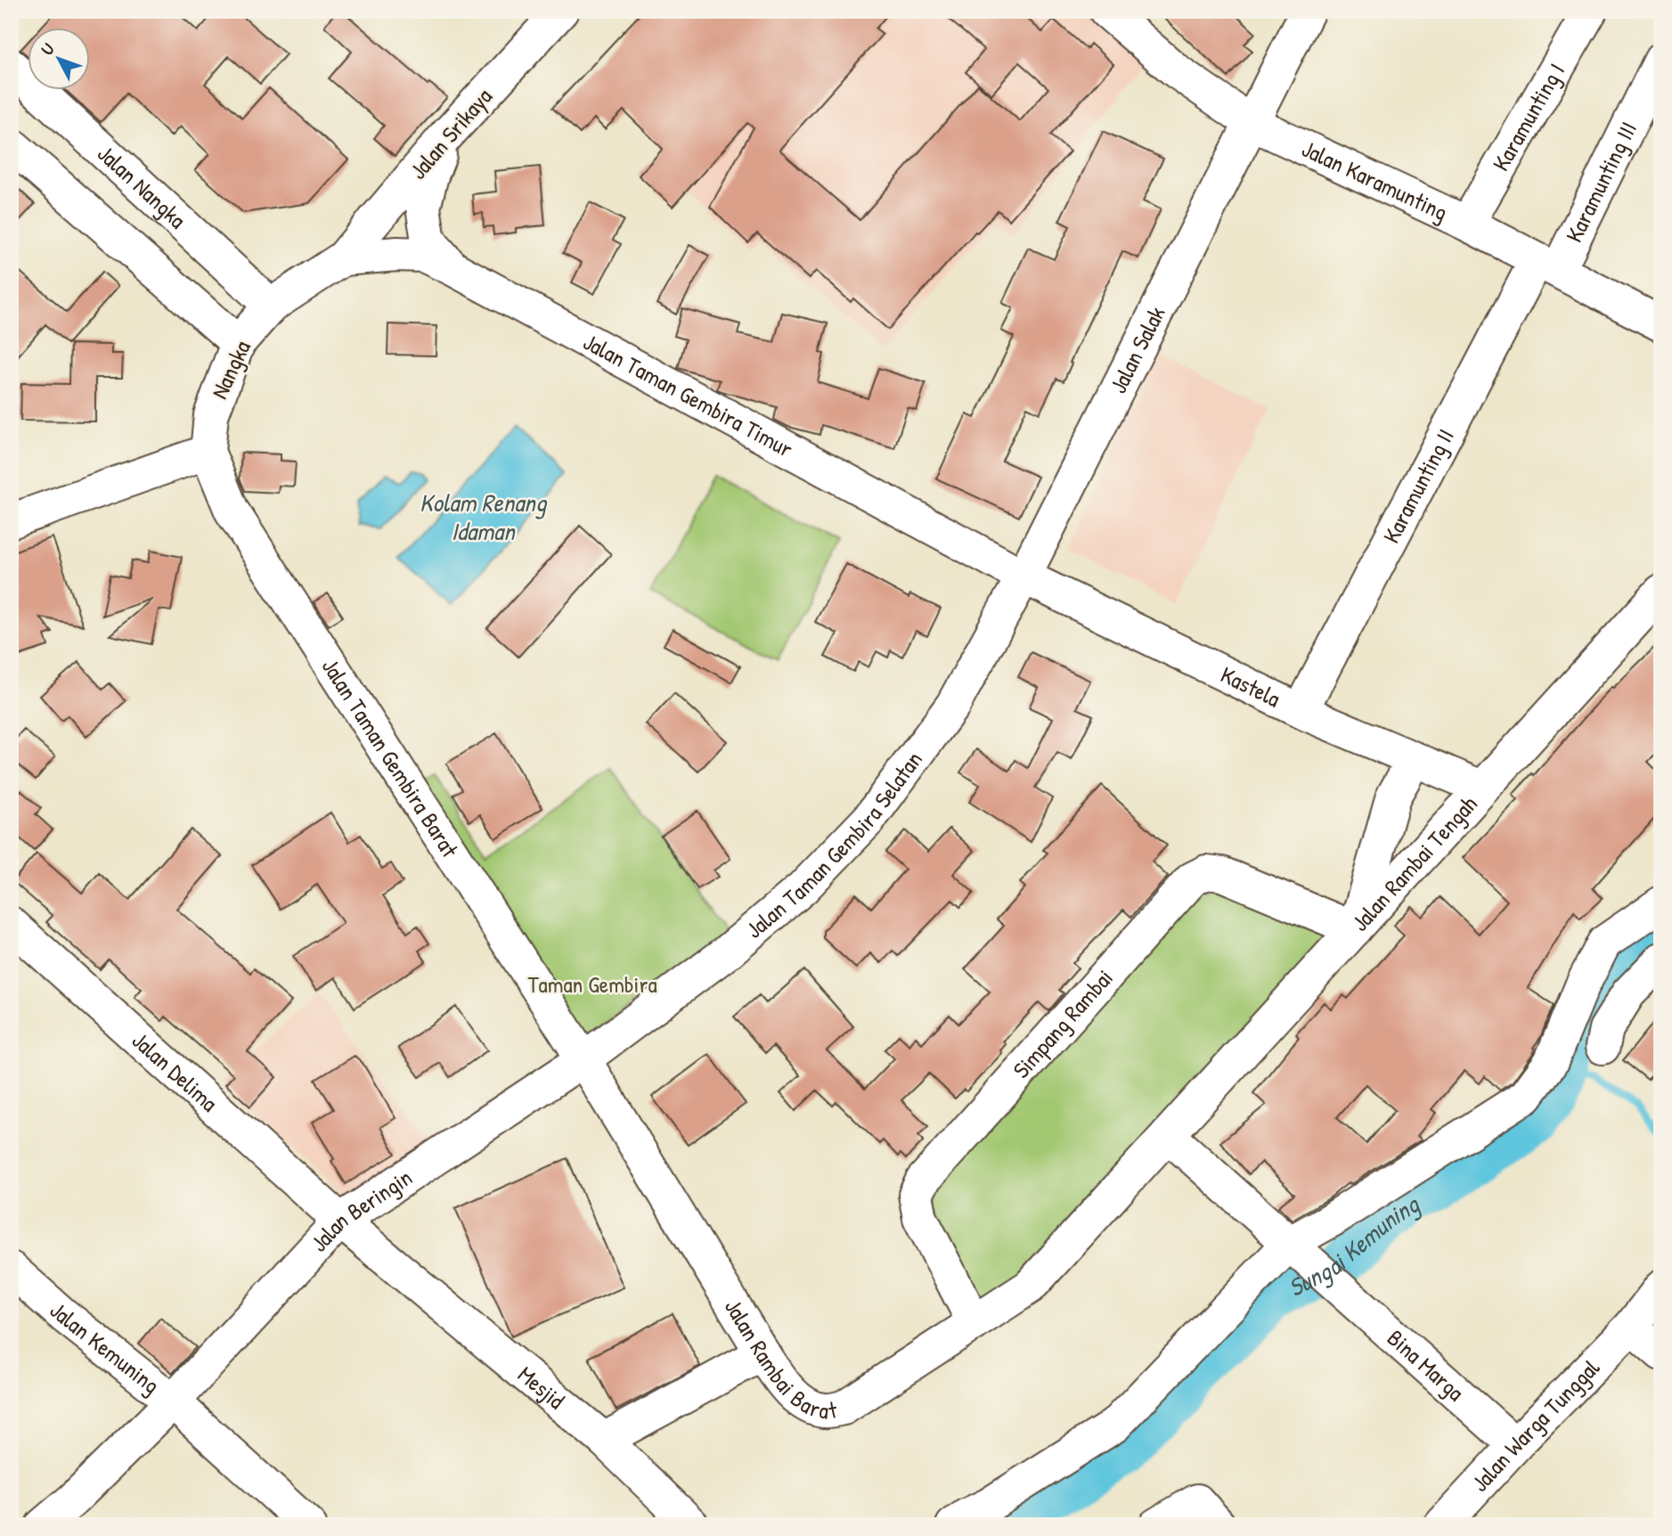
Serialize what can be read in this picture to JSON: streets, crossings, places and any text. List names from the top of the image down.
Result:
{
  "streets": {
    "street": [
      "Karamunting I",
      "Jalan Srikaya",
      "Jalan Karamunting",
      "Karamunting III",
      "Jalan Nangka",
      "Jalan Salak",
      "Nangka",
      "Jalan Taman Gembira Timur",
      "Karamunting II",
      "Kastela",
      "Jalan Taman Gembira Barat",
      "Jalan Taman Gembira Selatan",
      "Jalan Rambai Tengah",
      "Simpang Rambai",
      "Jalan Delima",
      "Jalan Beringin",
      "Jalan Kemuning",
      "Jalan Rambai Barat",
      "Bina Marga",
      "Mesjid",
      "Jalan Warga Tunggal"
    ]
  },
  "crossings": [
    ["Karamunting I", "Jalan Karamunting"],
    ["Jalan Srikaya", "Nangka"],
    ["Jalan Srikaya", "Jalan Taman Gembira Timur"],
    ["Jalan Karamunting", "Karamunting III"],
    ["Jalan Karamunting", "Jalan Salak"],
    ["Jalan Karamunting", "Karamunting II"],
    ["Karamunting III", "Karamunting II"],
    ["Jalan Nangka", "Nangka"],
    ["Jalan Salak", "Jalan Taman Gembira Timur"],
    ["Jalan Salak", "Kastela"],
    ["Jalan Salak", "Jalan Taman Gembira Selatan"],
    ["Nangka", "Jalan Taman Gembira Timur"],
    ["Nangka", "Jalan Taman Gembira Barat"],
    ["Jalan Taman Gembira Timur", "Kastela"],
    ["Jalan Taman Gembira Timur", "Jalan Taman Gembira Selatan"],
    ["Karamunting II", "Kastela"],
    ["Kastela", "Jalan Taman Gembira Selatan"],
    ["Kastela", "Jalan Rambai Tengah"],
    ["Jalan Taman Gembira Barat", "Jalan Taman Gembira Selatan"],
    ["Jalan Taman Gembira Barat", "Jalan Beringin"],
    ["Jalan Taman Gembira Barat", "Jalan Rambai Barat"],
    ["Jalan Taman Gembira Selatan", "Jalan Beringin"],
    ["Jalan Taman Gembira Selatan", "Jalan Rambai Barat"],
    ["Jalan Rambai Tengah", "Simpang Rambai"],
    ["Jalan Rambai Tengah", "Jalan Rambai Barat"],
    ["Simpang Rambai", "Jalan Rambai Barat"],
    ["Jalan Delima", "Jalan Beringin"],
    ["Jalan Delima", "Mesjid"],
    ["Jalan Beringin", "Jalan Kemuning"],
    ["Jalan Beringin", "Jalan Rambai Barat"],
    ["Jalan Beringin", "Mesjid"],
    ["Bina Marga", "Jalan Warga Tunggal"]
  ],
  "water": ["Kolam Renang Idaman", "Sungai Kemuning"],
  "parks": ["Taman Gembira"],
  "north": "top left"
}
